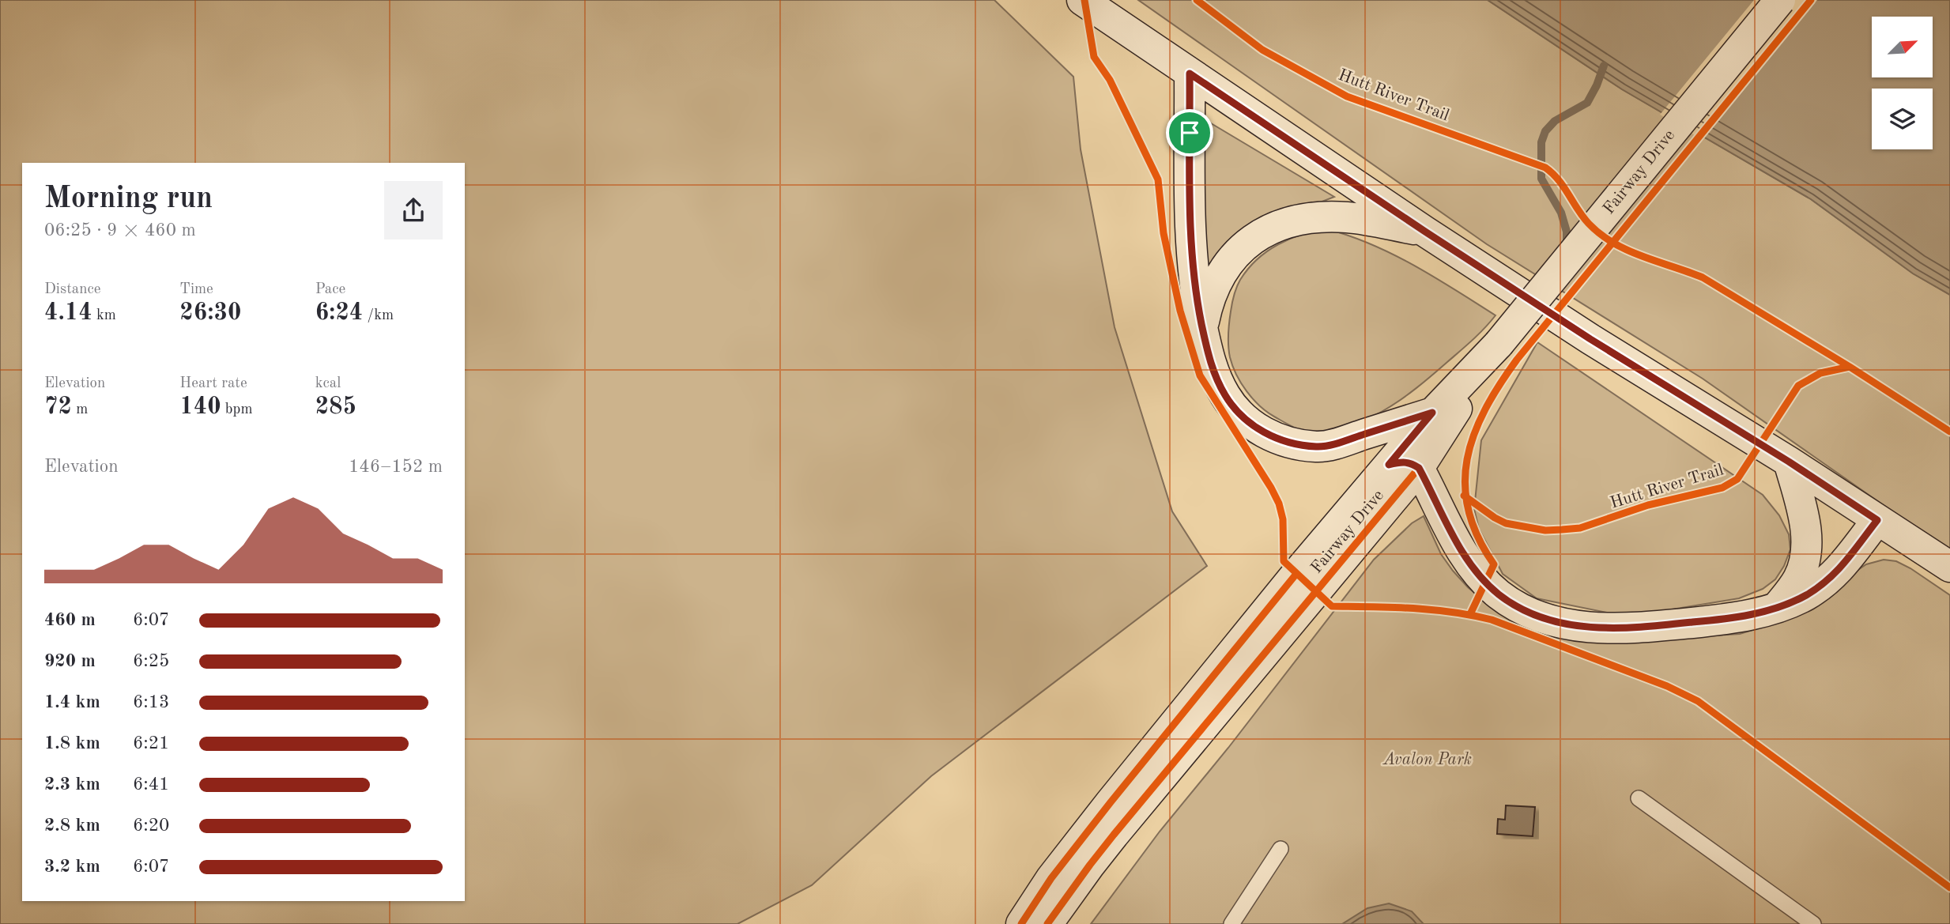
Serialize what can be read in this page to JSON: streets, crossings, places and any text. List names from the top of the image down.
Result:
{
  "streets": {
    "main road": ["Fairway Drive"],
    "cycle path": ["Hutt River Trail"]
  },
  "parks": ["Avalon Park"],
  "north": "top right",
  "page": {
    "heading": ["Morning run", "06:25 · 9 × 460 m"],
    "stats": [
      ["Distance", "4.14 km"],
      ["Time", "26:30"],
      ["Pace", "6:24 /km"],
      ["Elevation", "72 m"],
      ["Heart rate", "140 bpm"],
      ["kcal", "285"]
    ],
    "chart": ["Elevation", "146–152 m"],
    "list": [
      {
        "name": "460 m",
        "note": "6:07"
      },
      {
        "name": "920 m",
        "note": "6:25"
      },
      {
        "name": "1.4 km",
        "note": "6:13"
      },
      {
        "name": "1.8 km",
        "note": "6:21"
      },
      {
        "name": "2.3 km",
        "note": "6:41"
      },
      {
        "name": "2.8 km",
        "note": "6:20"
      },
      {
        "name": "3.2 km",
        "note": "6:07"
      }
    ]
  }
}
